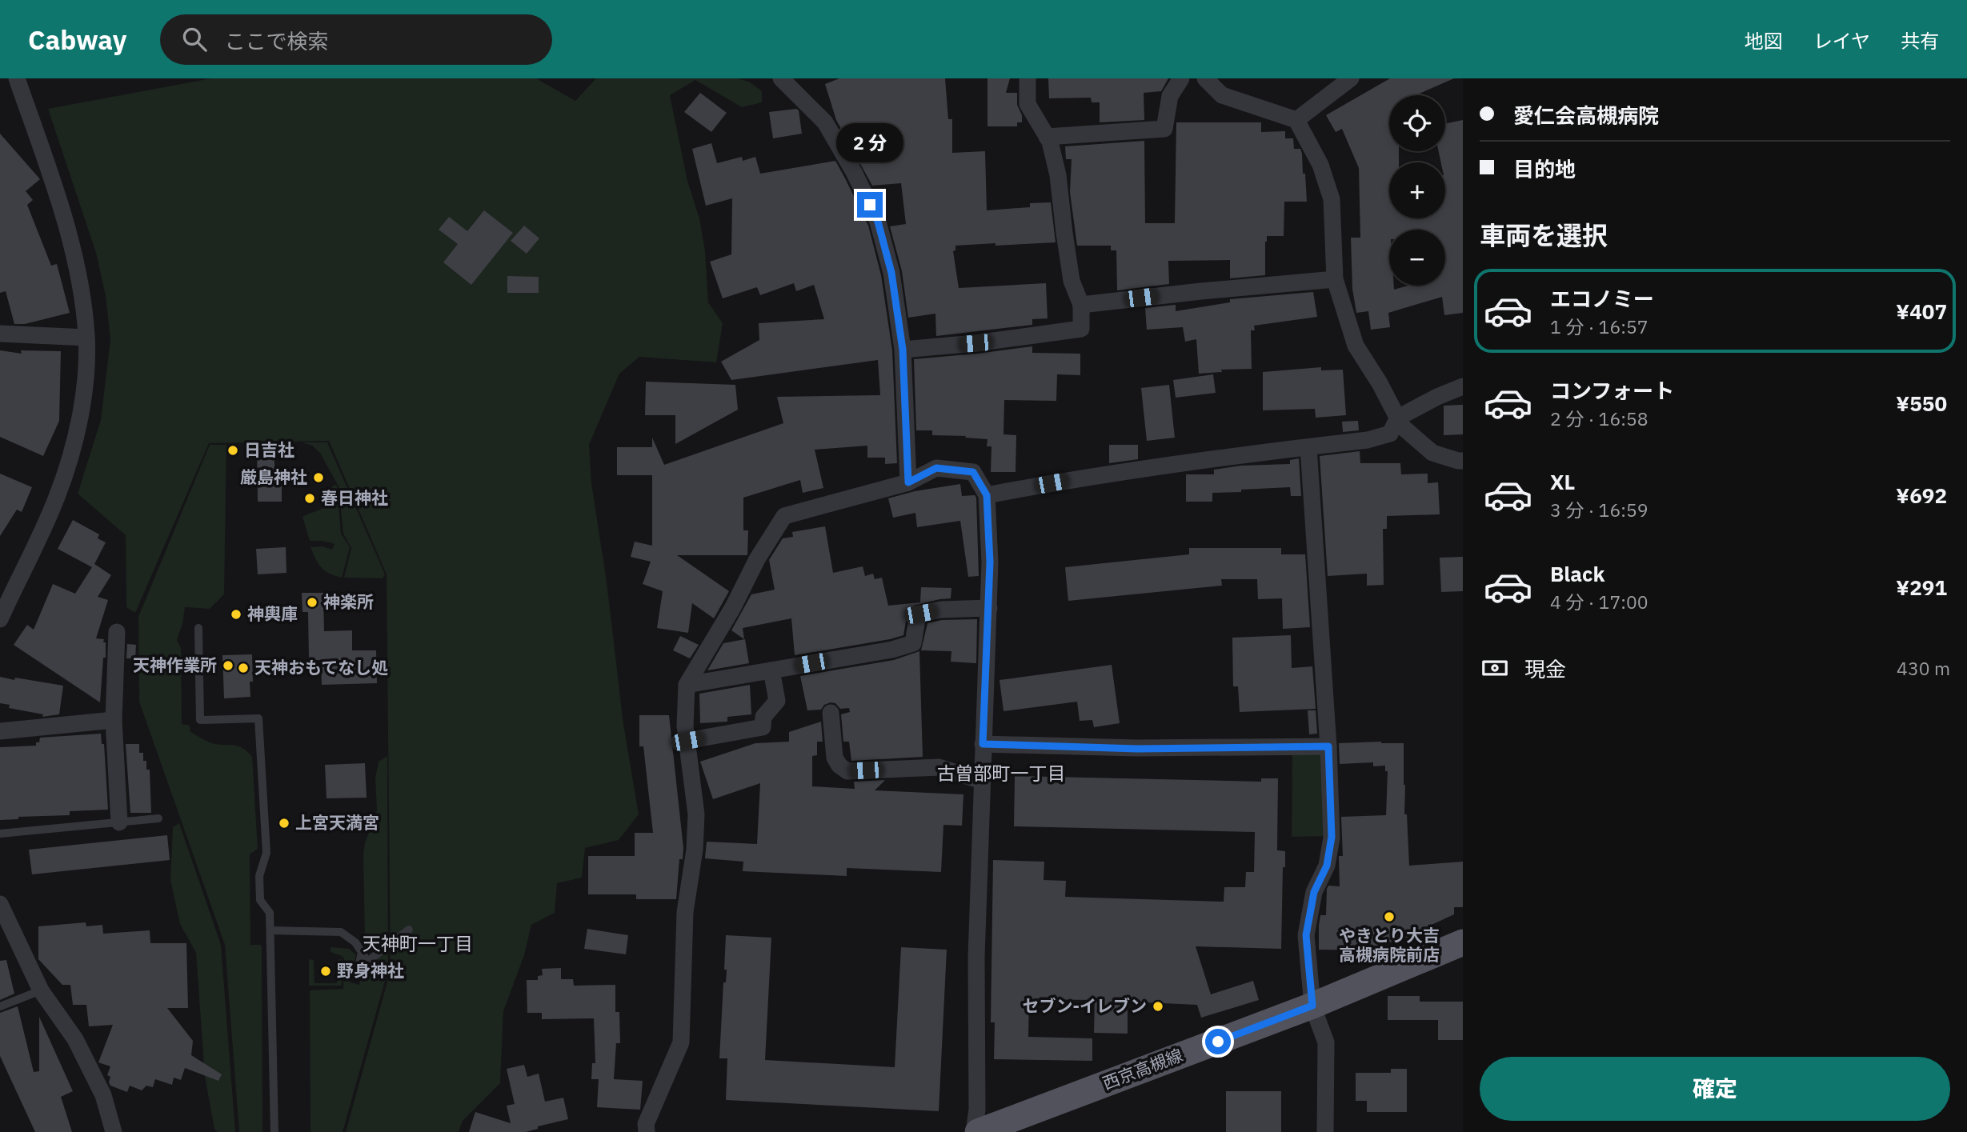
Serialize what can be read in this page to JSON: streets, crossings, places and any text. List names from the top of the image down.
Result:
{
  "streets": {
    "main road": ["西京高槻線"]
  },
  "districts": ["古曽部町一丁目", "天神町一丁目"],
  "places": [
    "日吉社",
    "厳島神社",
    "春日神社",
    "神楽所",
    "神輿庫",
    "天神作業所",
    "天神おもてなし処",
    "上宮天満宮",
    "やきとり大吉 高槻病院前店",
    "野身神社",
    "セブン-イレブン"
  ],
  "page": {
    "header": "Cabway",
    "search": "ここで検索",
    "nav": ["地図", "レイヤ", "共有"],
    "banner": ["愛仁会高槻病院", "目的地"],
    "map_buttons": ["+", "−"],
    "bubble": "2 分",
    "heading": "車両を選択",
    "list": [
      {
        "name": "エコノミー",
        "note": "1 分 · 16:57",
        "value": "¥407"
      },
      {
        "name": "コンフォート",
        "note": "2 分 · 16:58",
        "value": "¥550"
      },
      {
        "name": "XL",
        "note": "3 分 · 16:59",
        "value": "¥692"
      },
      {
        "name": "Black",
        "note": "4 分 · 17:00",
        "value": "¥291"
      }
    ],
    "pay": ["現金", "430 m"],
    "buttons": "確定"
  }
}
